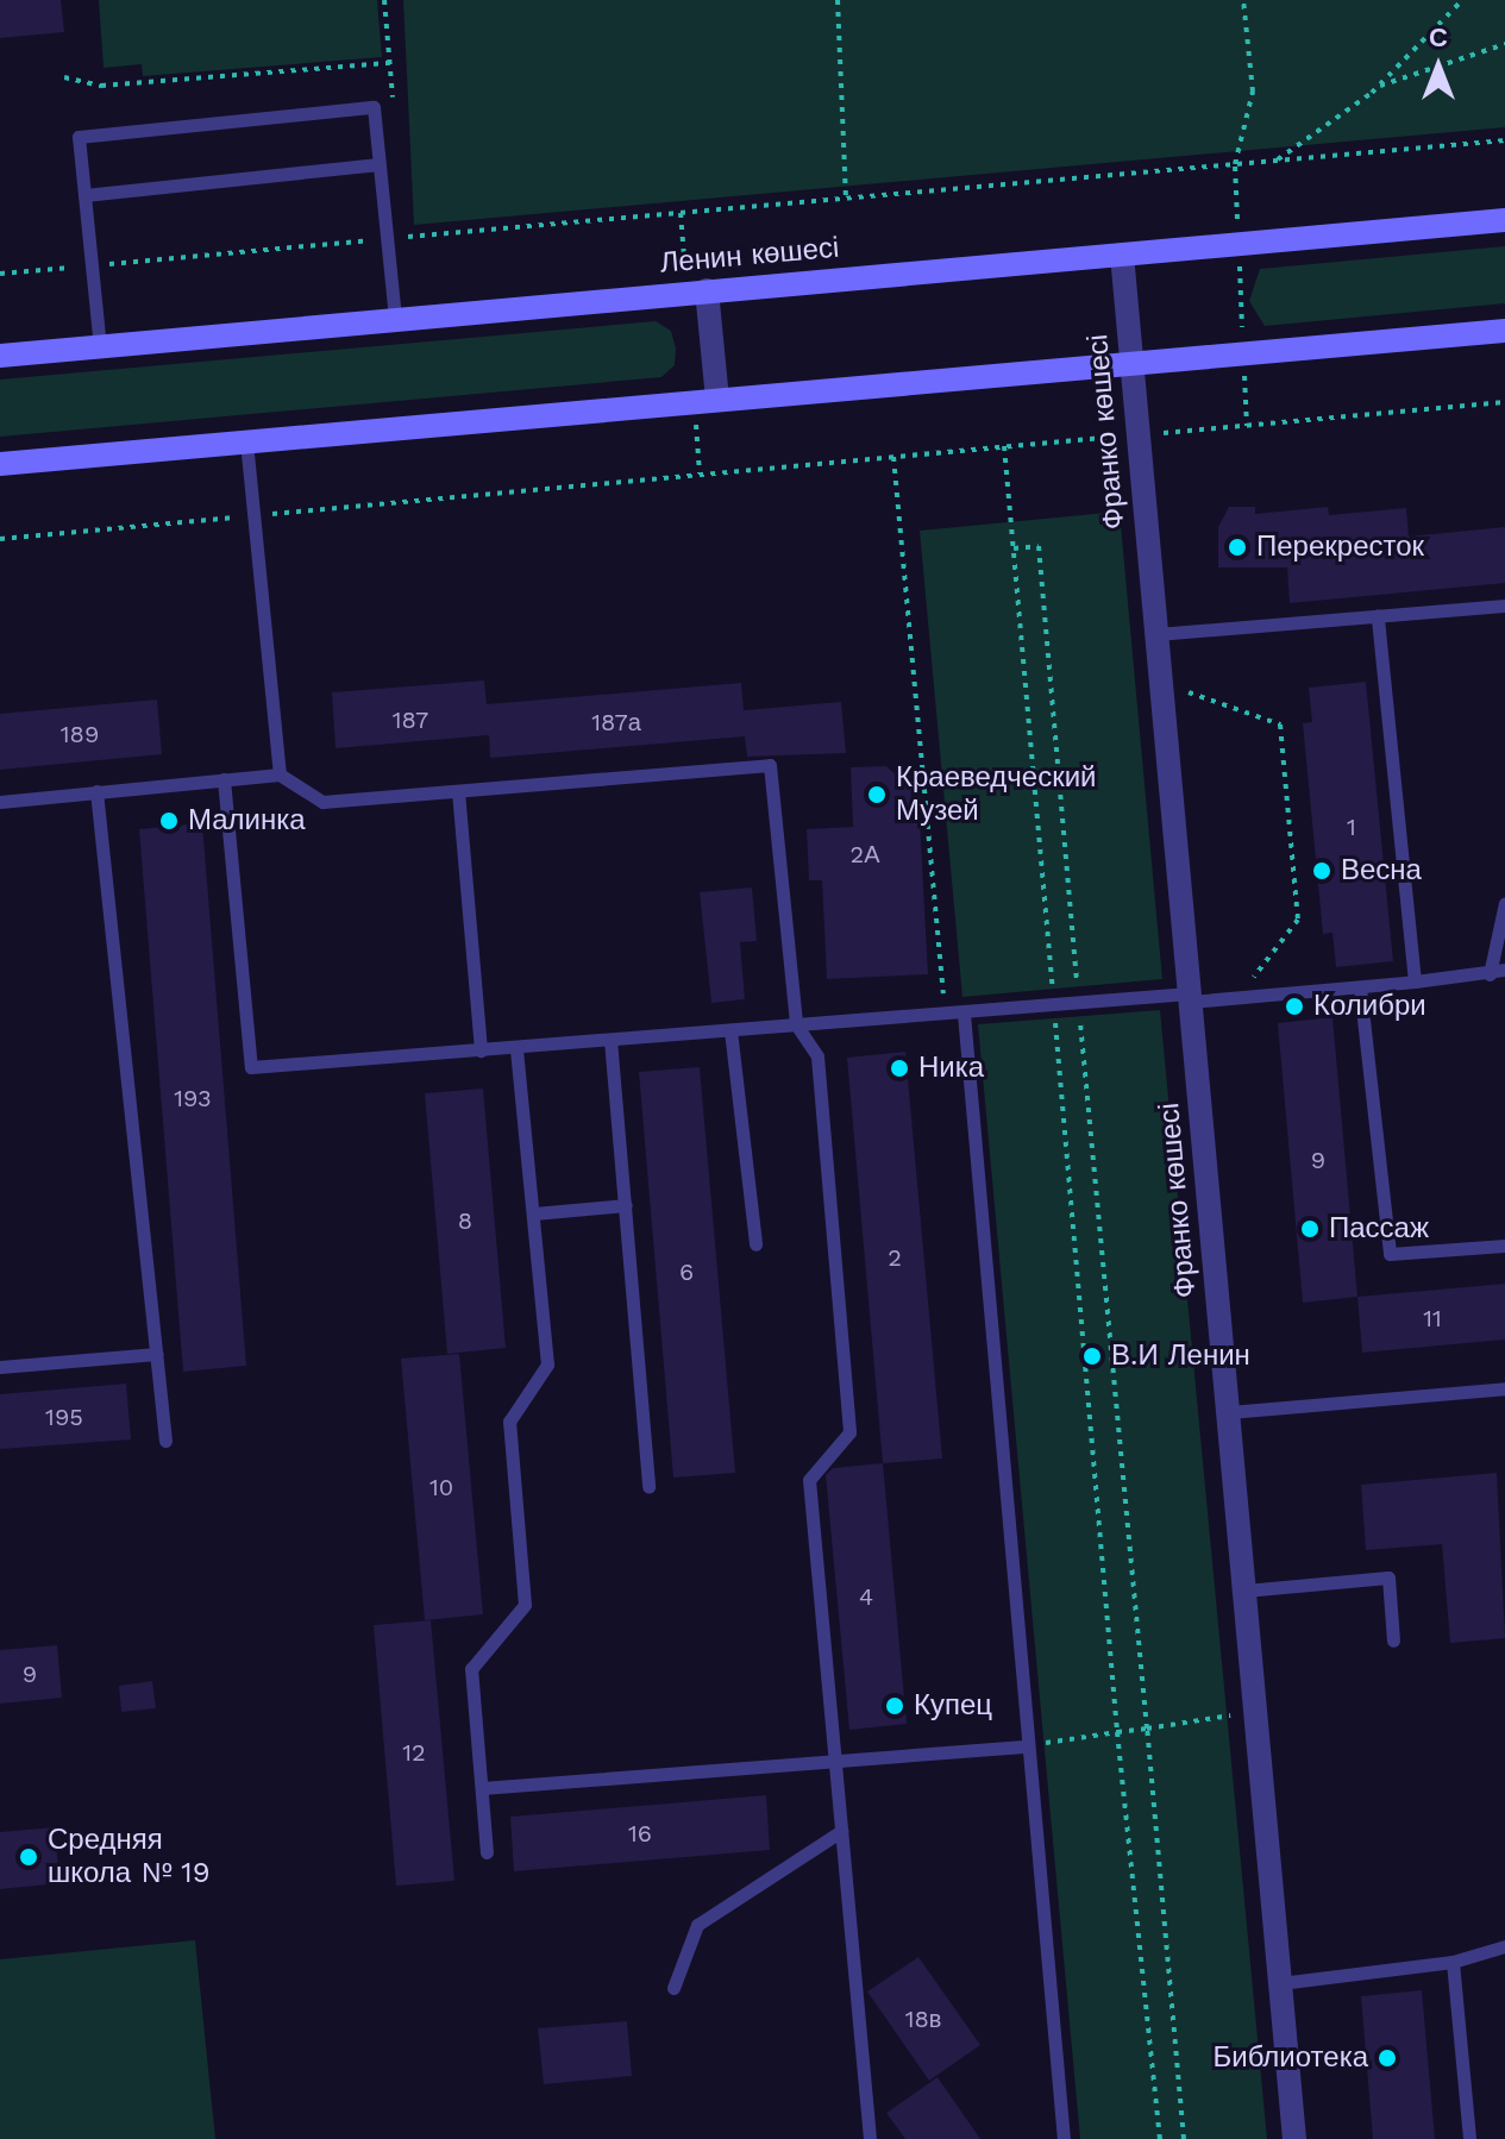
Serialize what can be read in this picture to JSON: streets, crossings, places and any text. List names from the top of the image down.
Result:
{
  "streets": {
    "main road": ["Ленин көшесі"],
    "street": ["Франко көшесі"]
  },
  "crossings": [
    ["Ленин көшесі", "Франко көшесі"]
  ],
  "places": [
    "Перекресток",
    "Краеведческий Музей",
    "Малинка",
    "Весна",
    "Колибри",
    "Ника",
    "Пассаж",
    "В.И Ленин",
    "Купец",
    "Средняя школа № 19",
    "Библиотека"
  ],
  "house_numbers": [
    "187",
    "187а",
    "189",
    "1",
    "2А",
    "193",
    "9",
    "8",
    "2",
    "6",
    "11",
    "195",
    "10",
    "4",
    "9",
    "12",
    "16",
    "18в"
  ],
  "north": "top"
}
